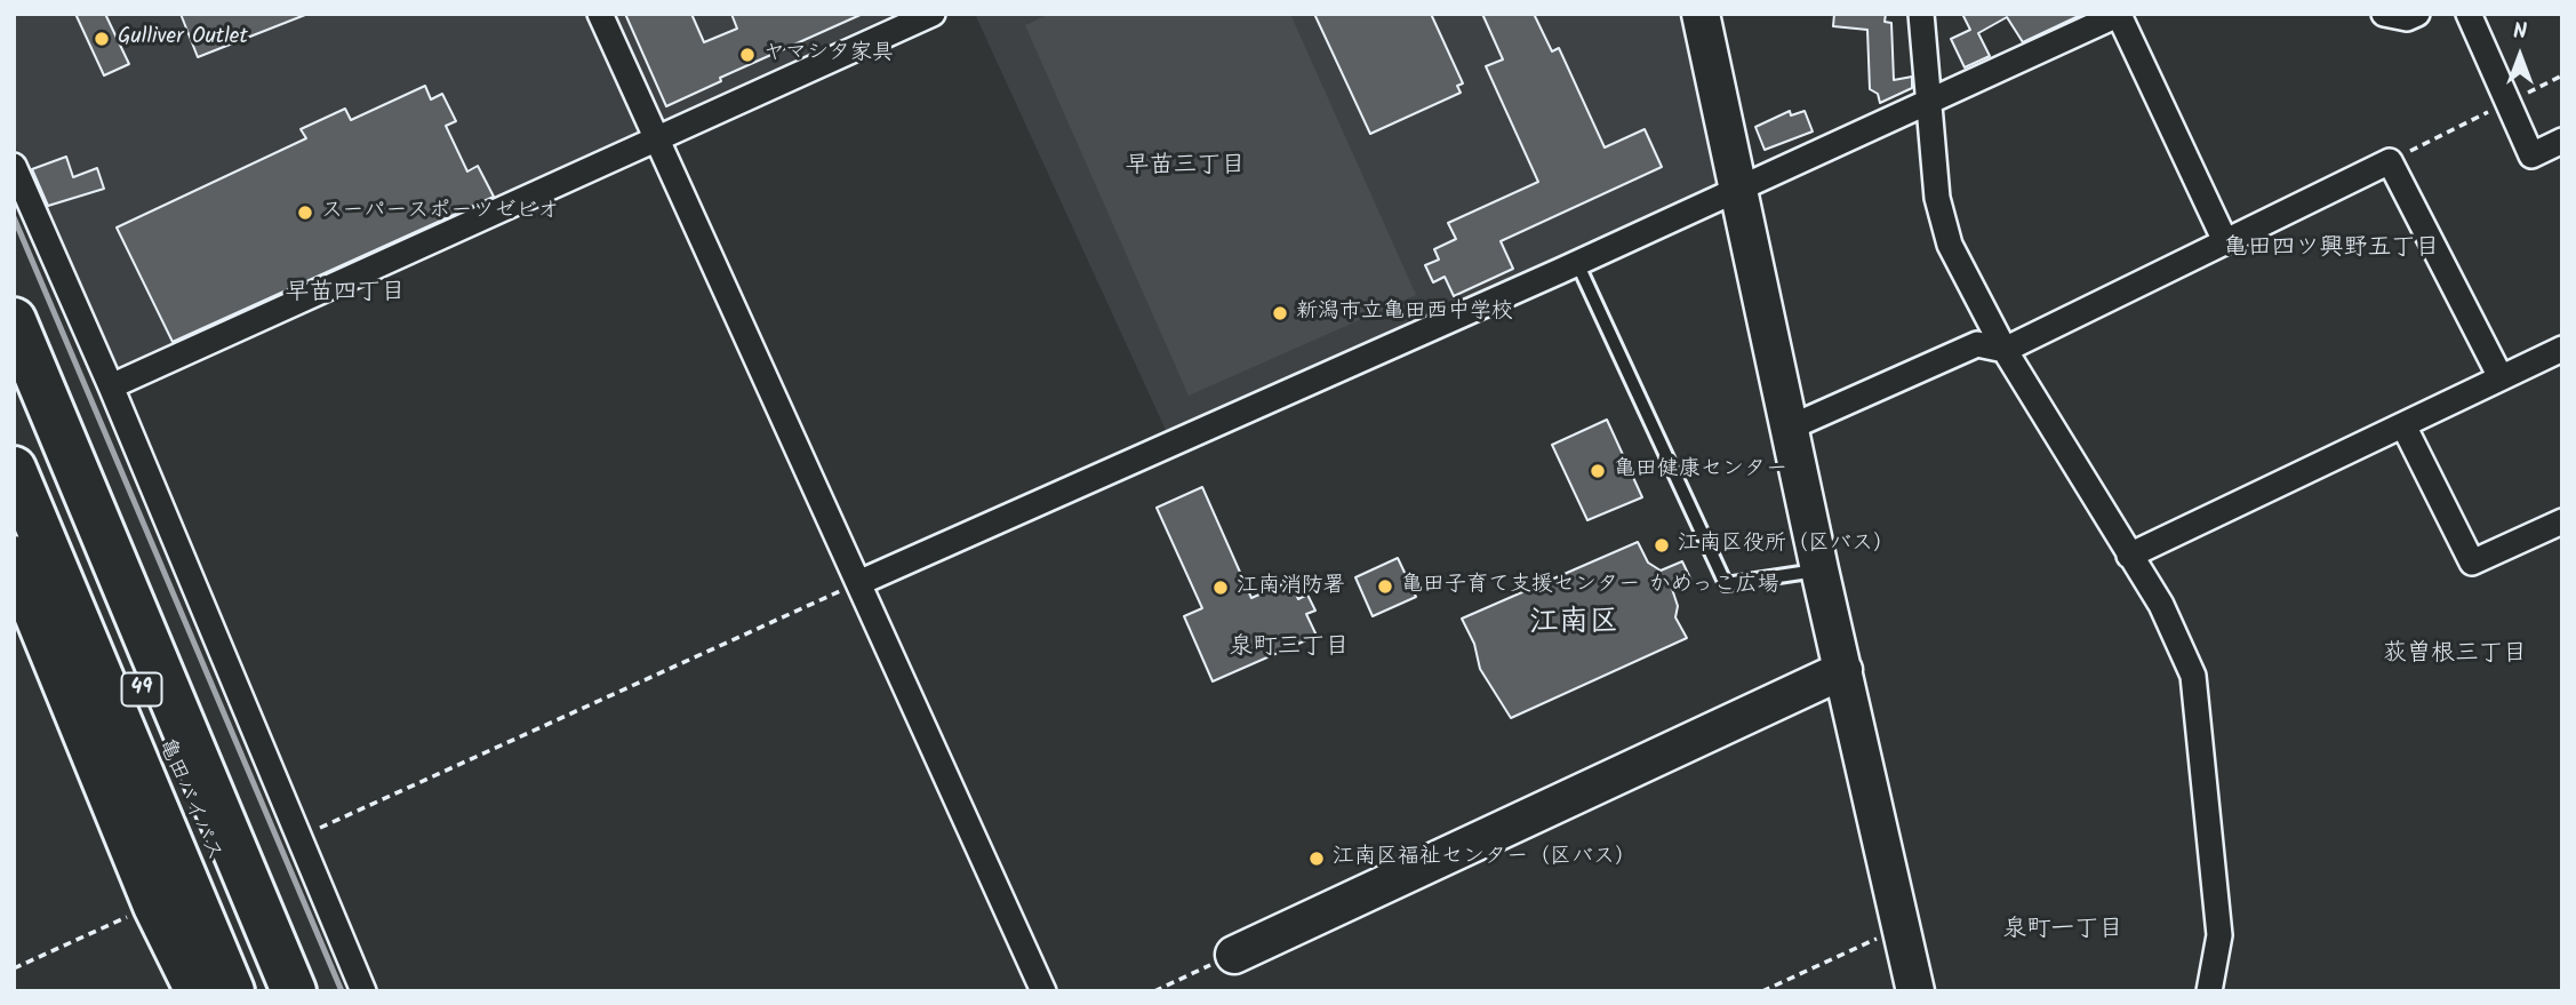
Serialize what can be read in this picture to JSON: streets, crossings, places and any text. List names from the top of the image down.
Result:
{
  "streets": {
    "highway": ["49", "亀田バイパス"]
  },
  "districts": [
    "早苗三丁目",
    "亀田四ツ興野五丁目",
    "早苗四丁目",
    "江南区",
    "泉町三丁目",
    "荻曽根三丁目",
    "泉町一丁目"
  ],
  "places": [
    "Gulliver Outlet",
    "ヤマシタ家具",
    "スーパースポーツゼビオ",
    "新潟市立亀田西中学校",
    "亀田健康センター",
    "江南区役所（区バス）",
    "亀田子育て支援センター かめっこ広場",
    "江南消防署",
    "江南区福祉センター（区バス）"
  ],
  "north": "top"
}
